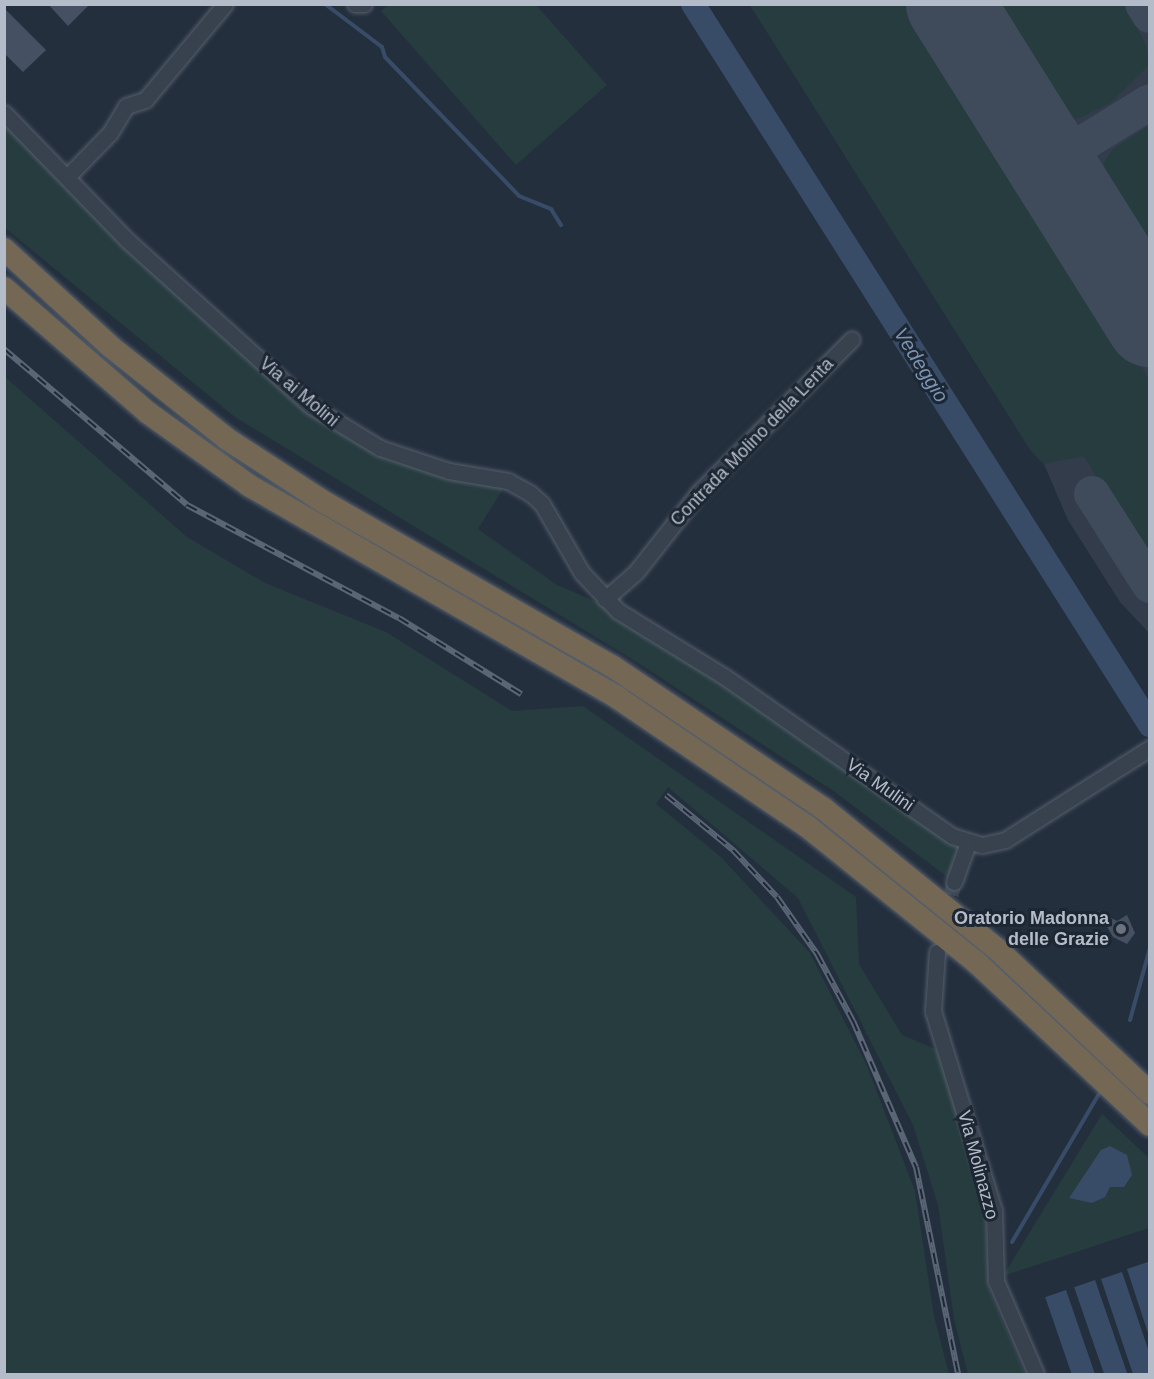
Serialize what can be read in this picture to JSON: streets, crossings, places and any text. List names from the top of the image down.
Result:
{
  "streets": {
    "street": [
      "Via ai Molini",
      "Contrada Molino della Lenta",
      "Via Mulini",
      "Via Molinazzo"
    ]
  },
  "crossings": [
    ["Via ai Molini", "Contrada Molino della Lenta"],
    ["Via ai Molini", "Via Mulini"]
  ],
  "water": ["Vedeggio"],
  "places": ["Oratorio Madonna delle Grazie"]
}
